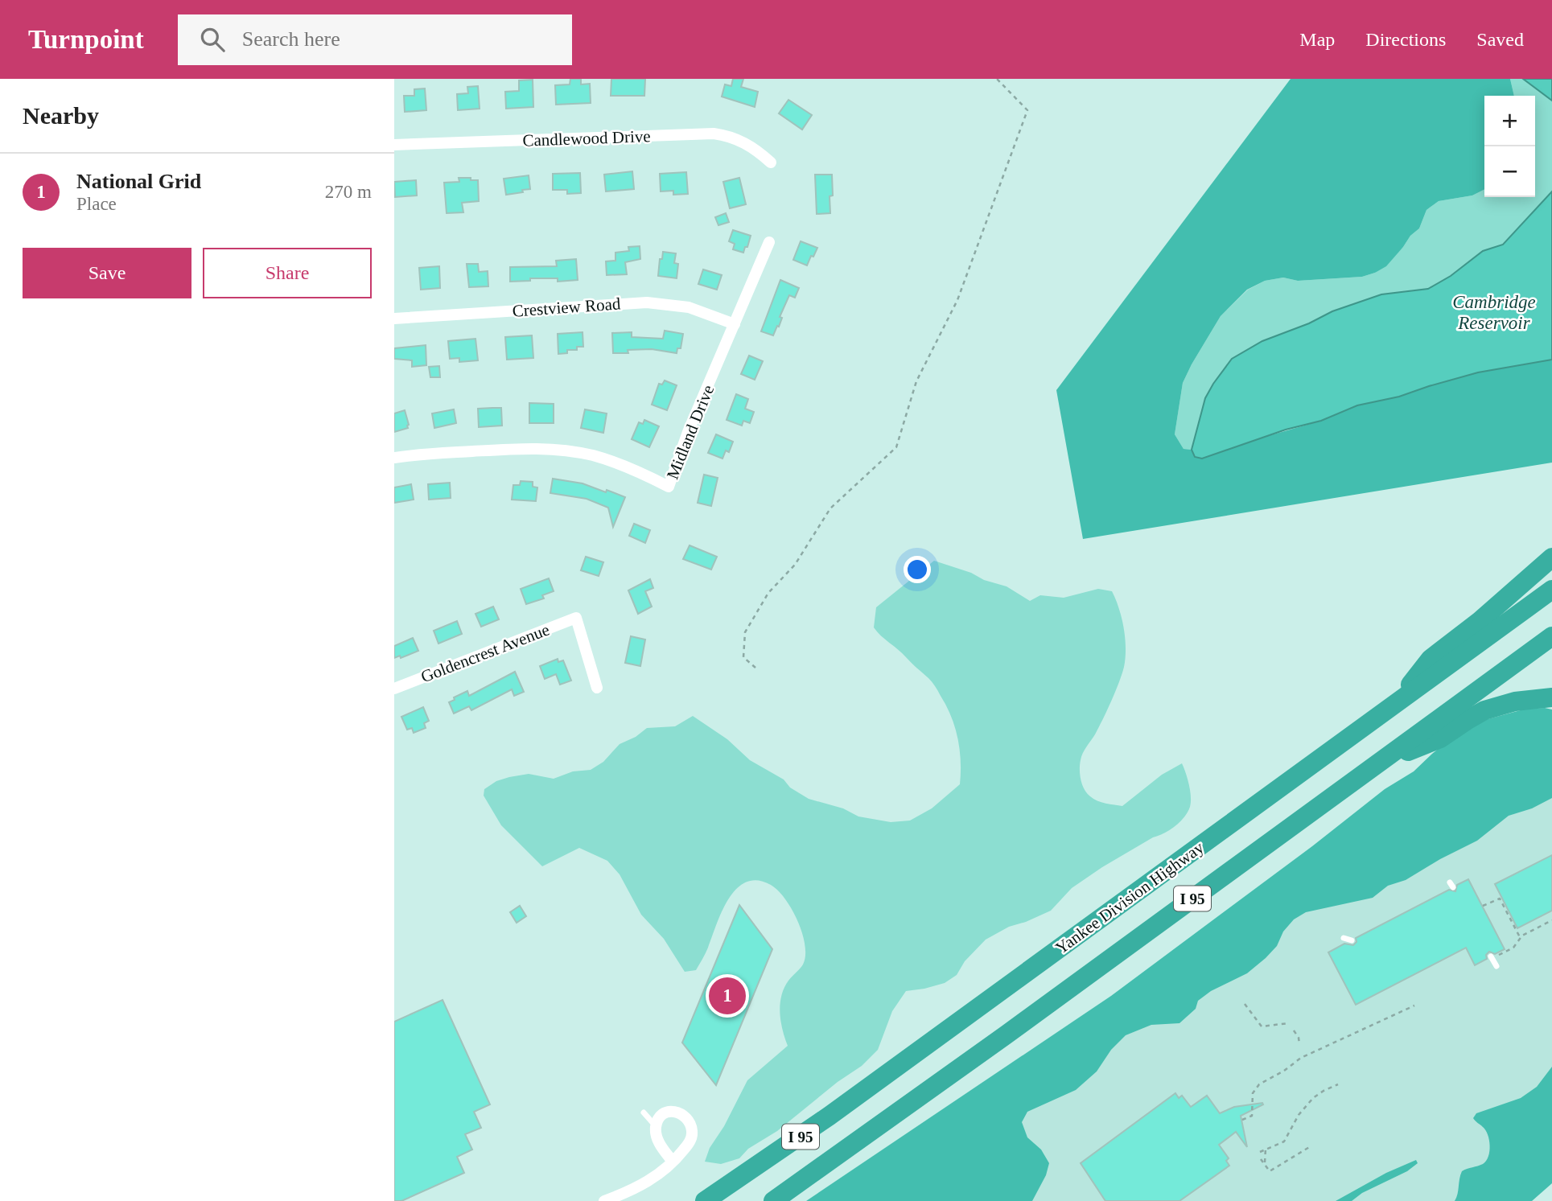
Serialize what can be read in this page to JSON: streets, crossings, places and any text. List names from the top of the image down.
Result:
{
  "streets": {
    "highway": ["Yankee Division Highway", "I 95"],
    "street": [
      "Candlewood Drive",
      "Crestview Road",
      "Midland Drive",
      "Goldencrest Avenue"
    ]
  },
  "crossings": [
    ["Crestview Road", "Midland Drive"]
  ],
  "water": ["Cambridge Reservoir"],
  "page": {
    "header": "Turnpoint",
    "search": "Search here",
    "nav": ["Map", "Directions", "Saved"],
    "heading": "Nearby",
    "map_buttons": ["+", "−"],
    "list": [
      {
        "mark": "1",
        "name": "National Grid",
        "note": "Place",
        "value": "270 m"
      }
    ],
    "buttons": ["Save", "Share"],
    "pins": "1"
  }
}
